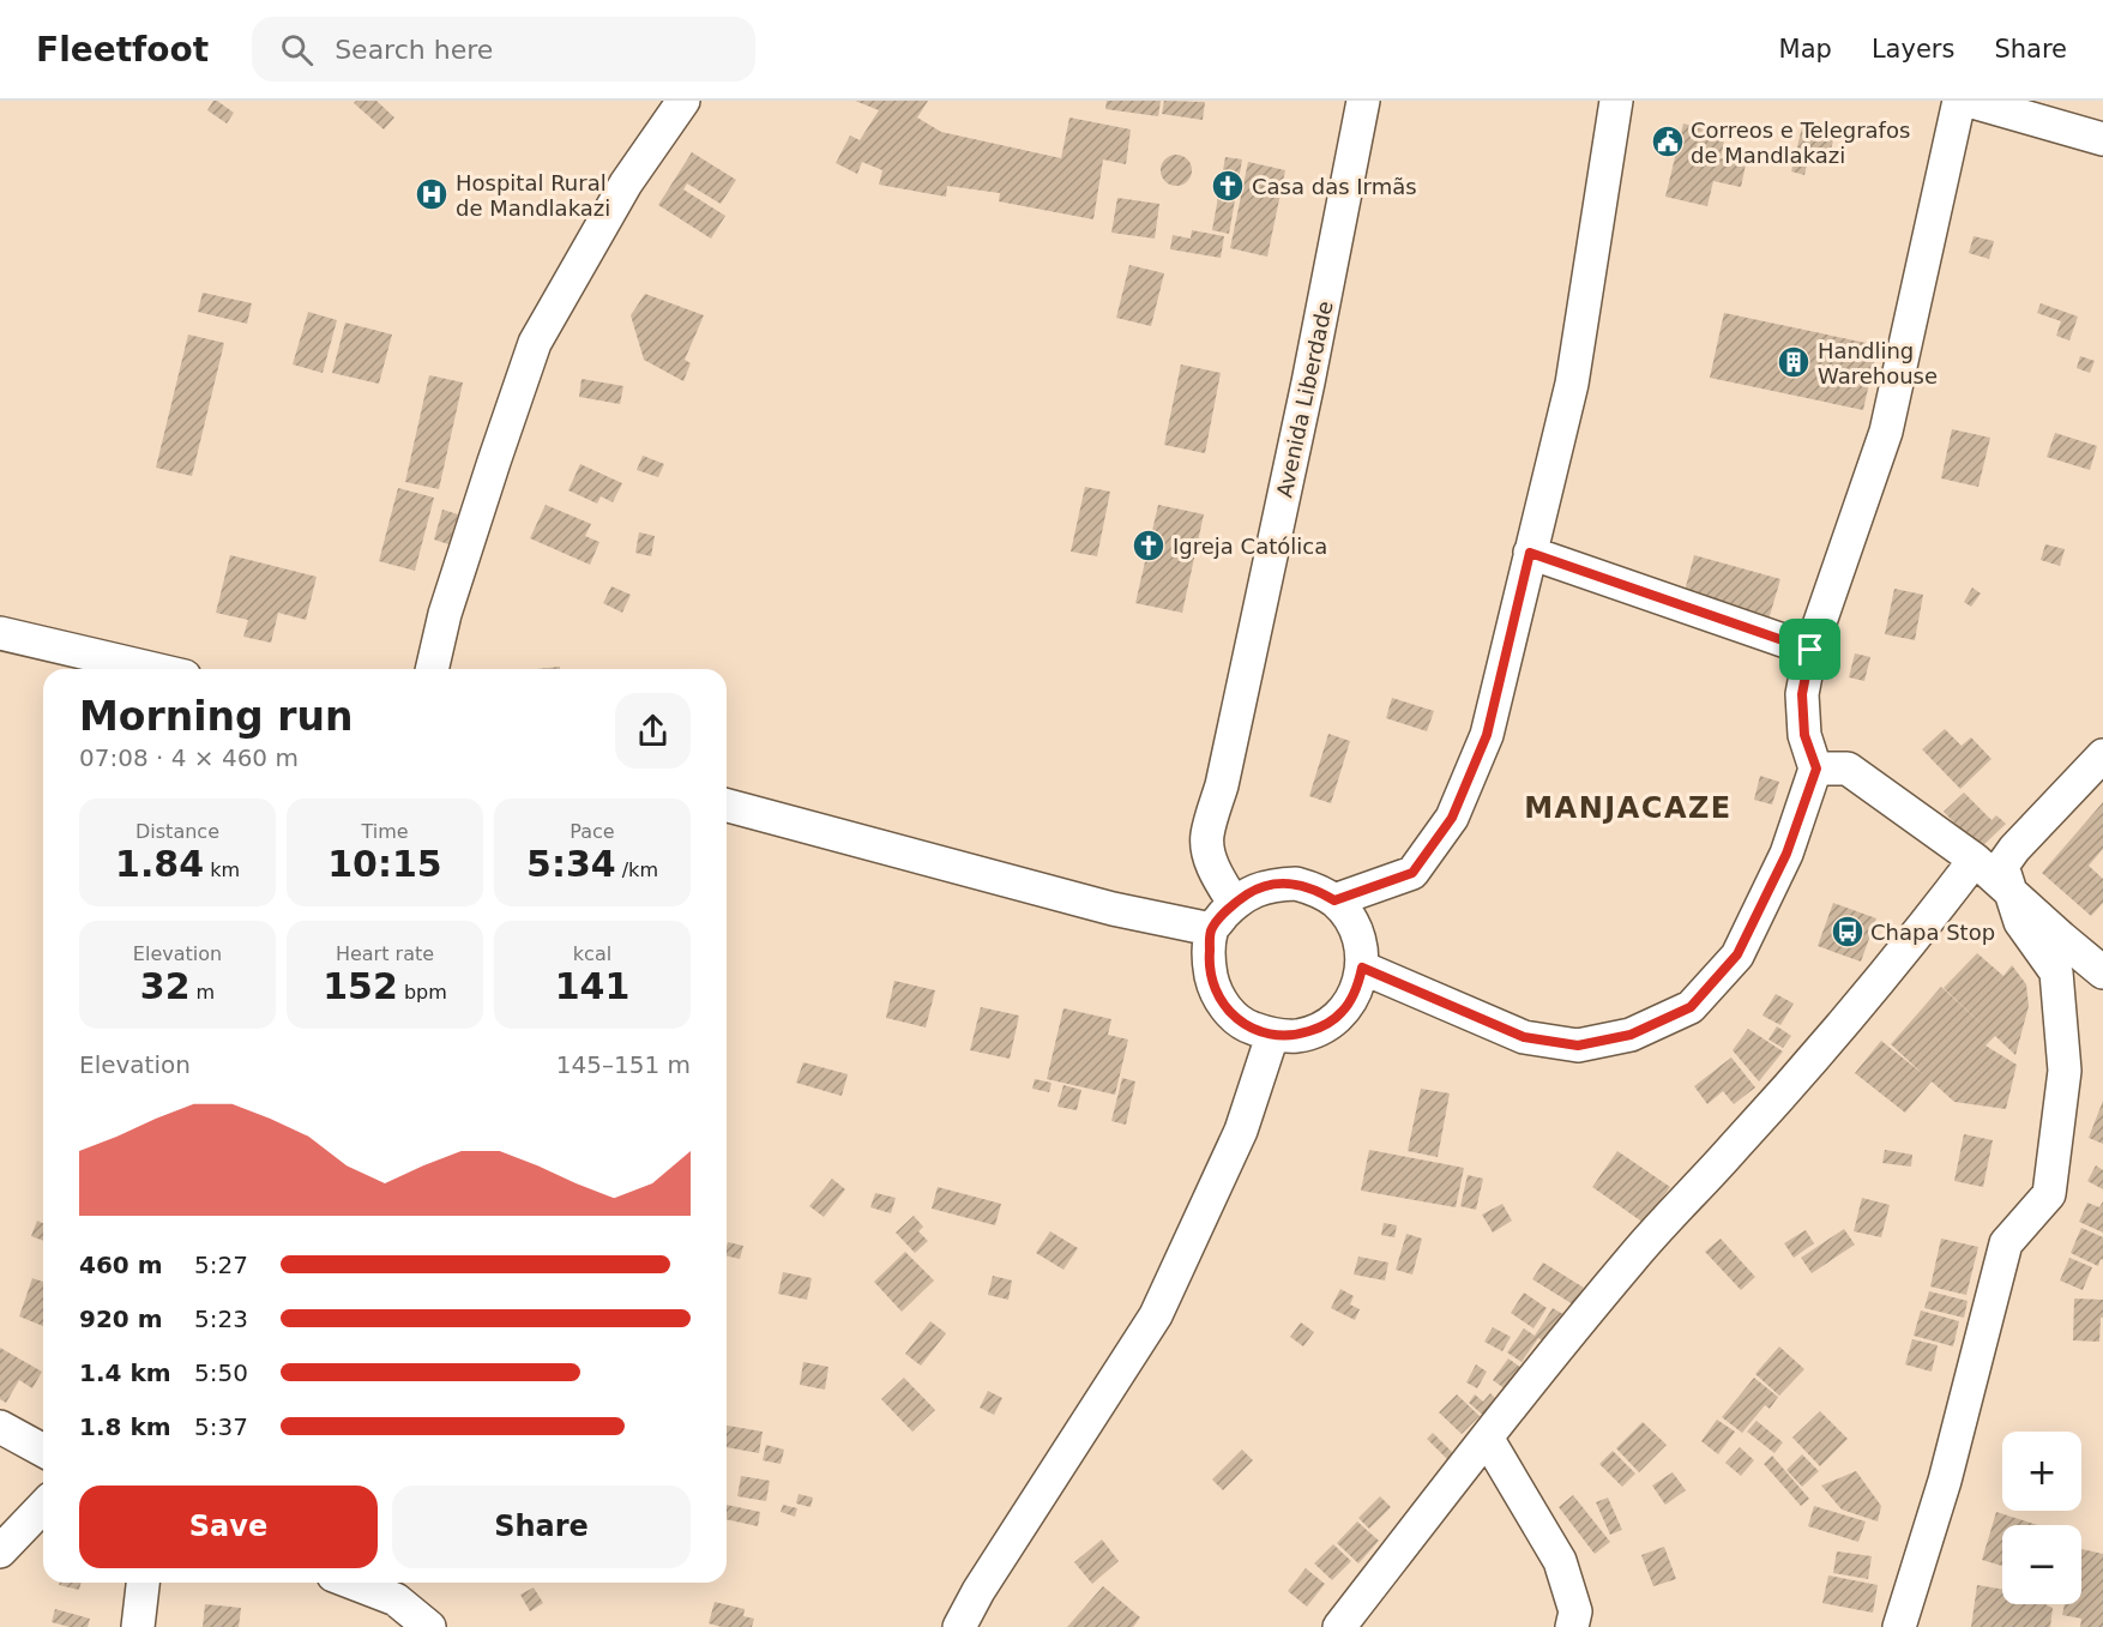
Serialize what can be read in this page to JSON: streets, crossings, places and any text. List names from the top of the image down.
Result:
{
  "streets": {
    "street": ["Avenida Liberdade"]
  },
  "districts": ["MANJACAZE"],
  "places": {
    "public building": ["Correos e Telegrafos de Mandlakazi"],
    "church": ["Casa das Irmãs", "Igreja Católica"],
    "hospital": ["Hospital Rural de Mandlakazi"],
    "building": ["Handling Warehouse"],
    "bus stop": ["Chapa Stop"]
  },
  "page": {
    "header": "Fleetfoot",
    "search": "Search here",
    "nav": ["Map", "Layers", "Share"],
    "heading": ["Morning run", "07:08 · 4 × 460 m"],
    "stats": [
      ["Distance", "1.84 km"],
      ["Time", "10:15"],
      ["Pace", "5:34 /km"],
      ["Elevation", "32 m"],
      ["Heart rate", "152 bpm"],
      ["kcal", "141"]
    ],
    "chart": ["Elevation", "145–151 m"],
    "list": [
      {
        "name": "460 m",
        "note": "5:27"
      },
      {
        "name": "920 m",
        "note": "5:23"
      },
      {
        "name": "1.4 km",
        "note": "5:50"
      },
      {
        "name": "1.8 km",
        "note": "5:37"
      }
    ],
    "map_buttons": ["+", "−"],
    "buttons": ["Save", "Share"]
  }
}
